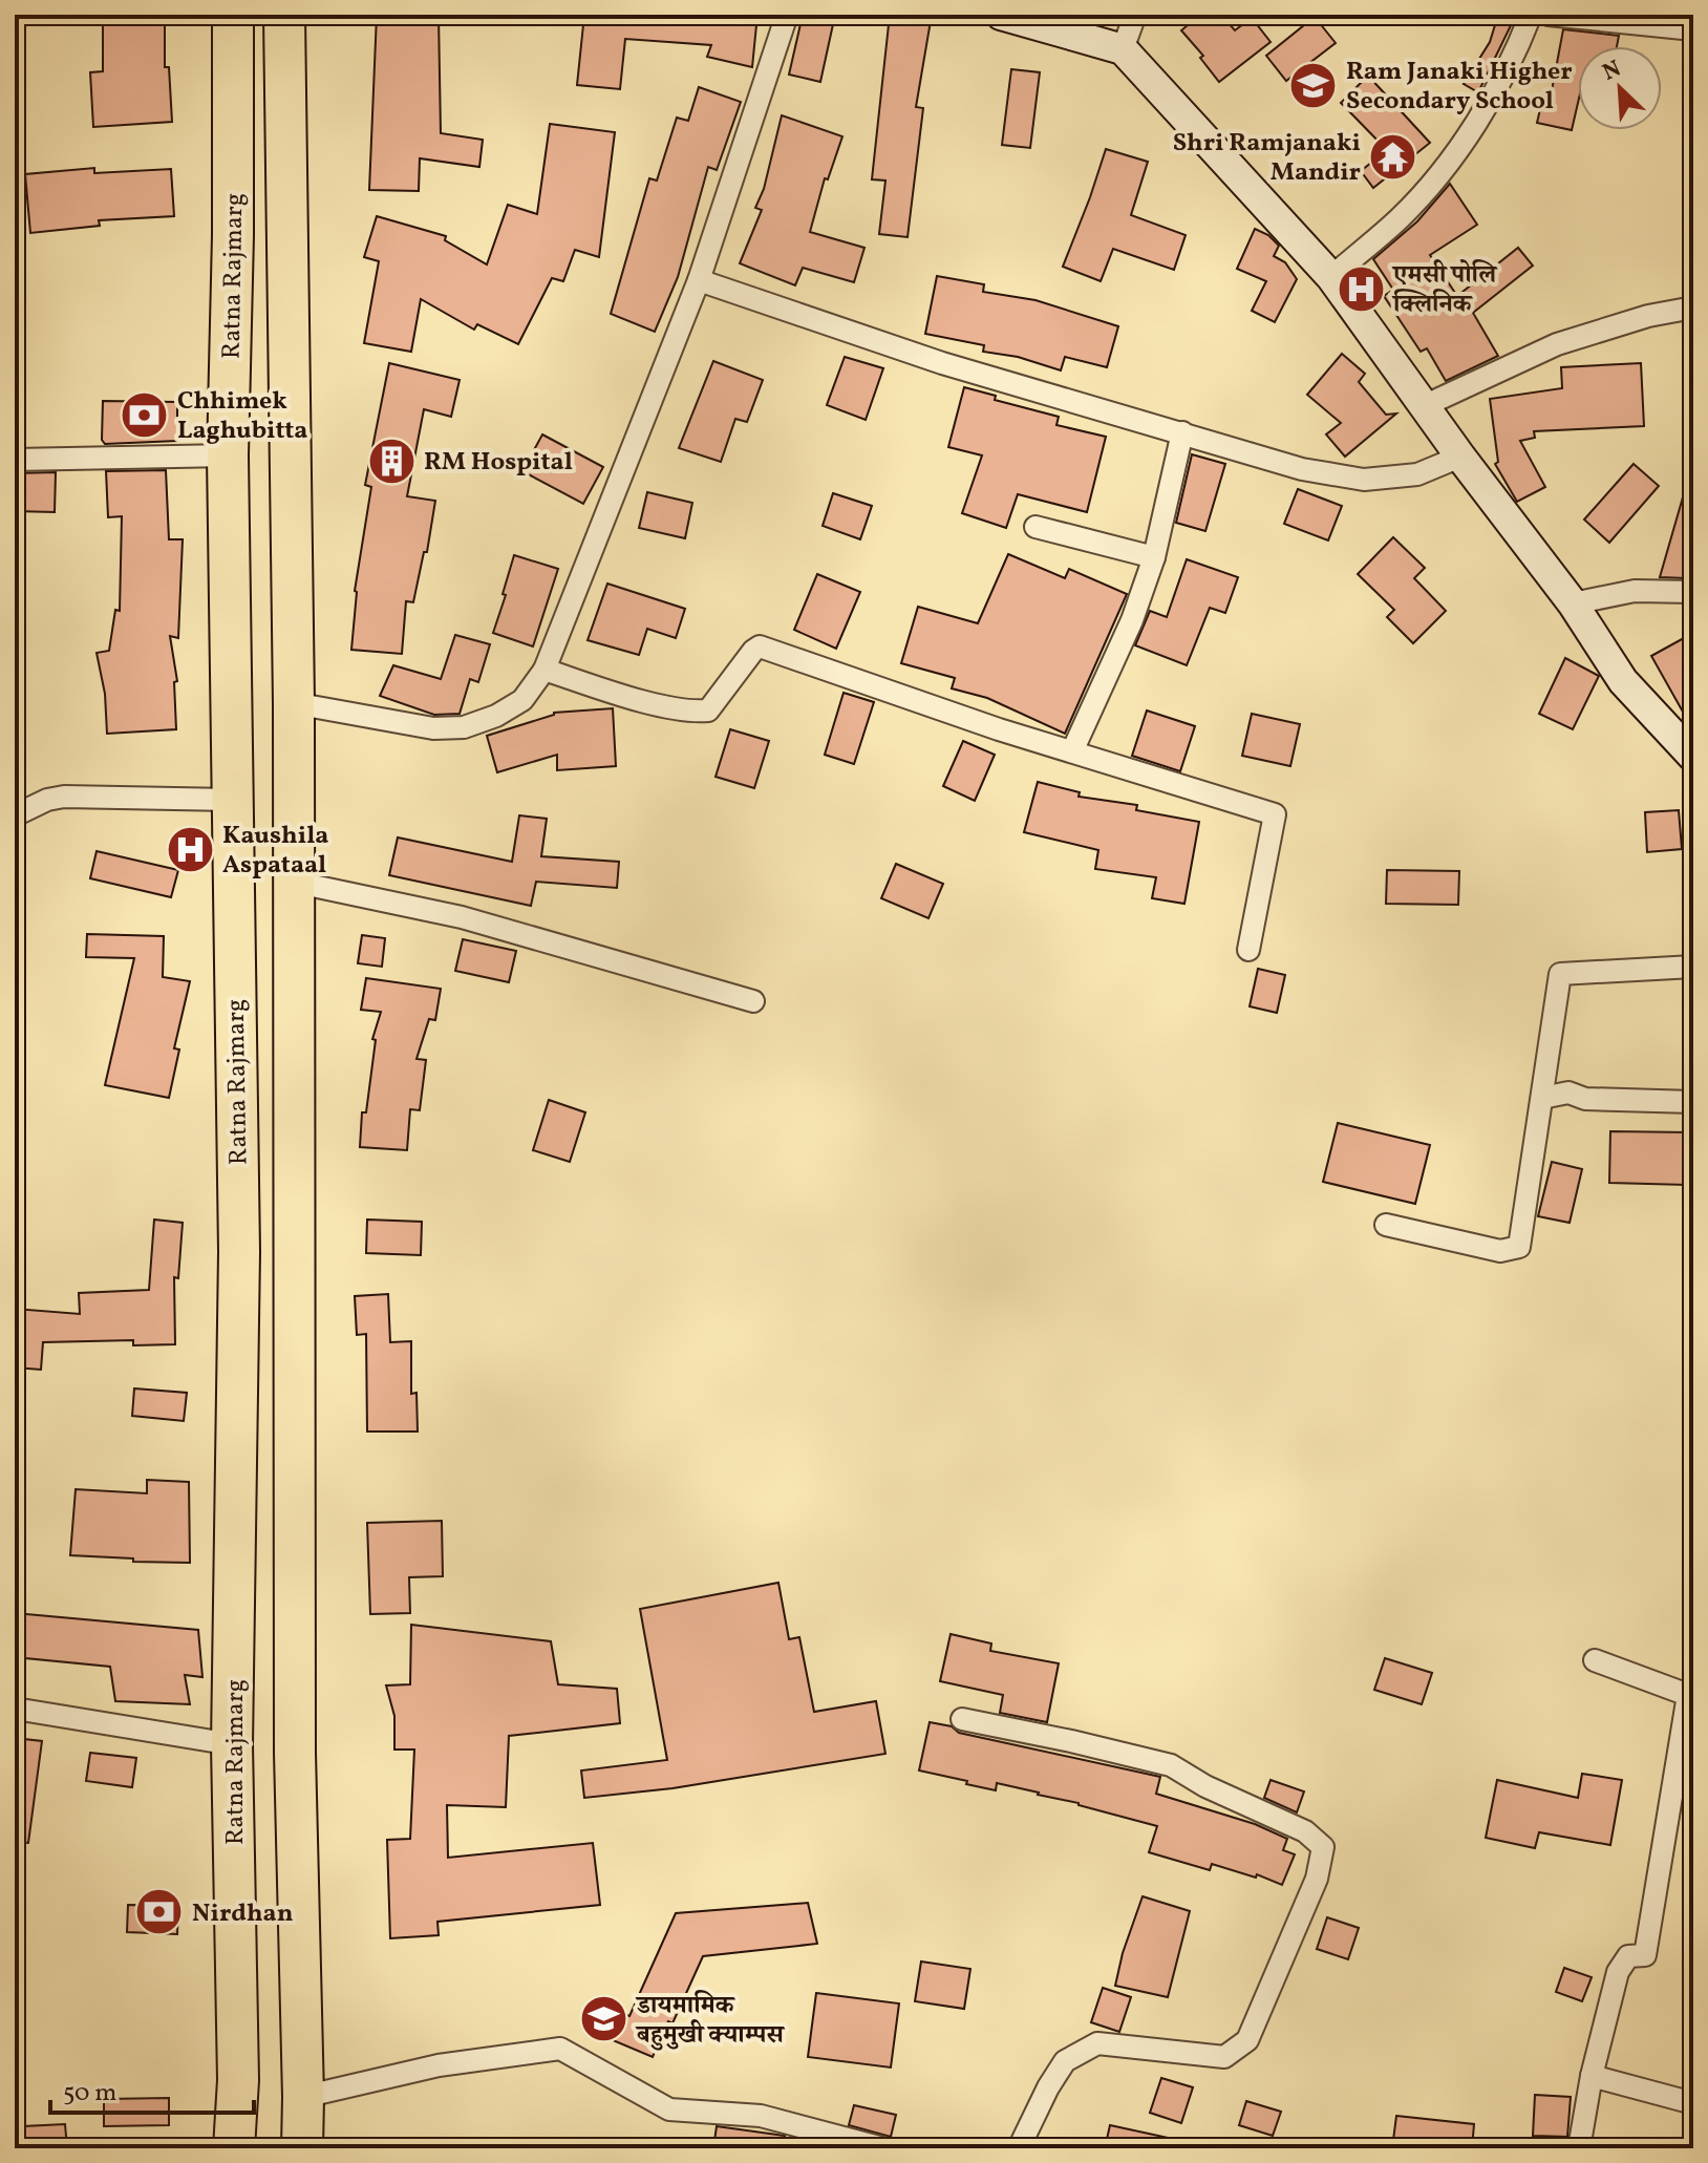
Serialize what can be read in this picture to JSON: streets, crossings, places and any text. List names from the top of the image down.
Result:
{
  "streets": {
    "highway": ["Ratna Rajmarg"]
  },
  "places": {
    "school or university": ["Ram Janaki Higher Secondary School", "डायमामिक बहुमुखी क्याम्पस"],
    "temple": ["Shri Ramjanaki Mandir"],
    "hospital": ["एमसी पोलि क्लिनिक", "Kaushila Aspataal"],
    "bank": ["Chhimek Laghubitta", "Nirdhan"],
    "building": ["RM Hospital"]
  },
  "scale_bar": "50 m",
  "north": "top left"
}
